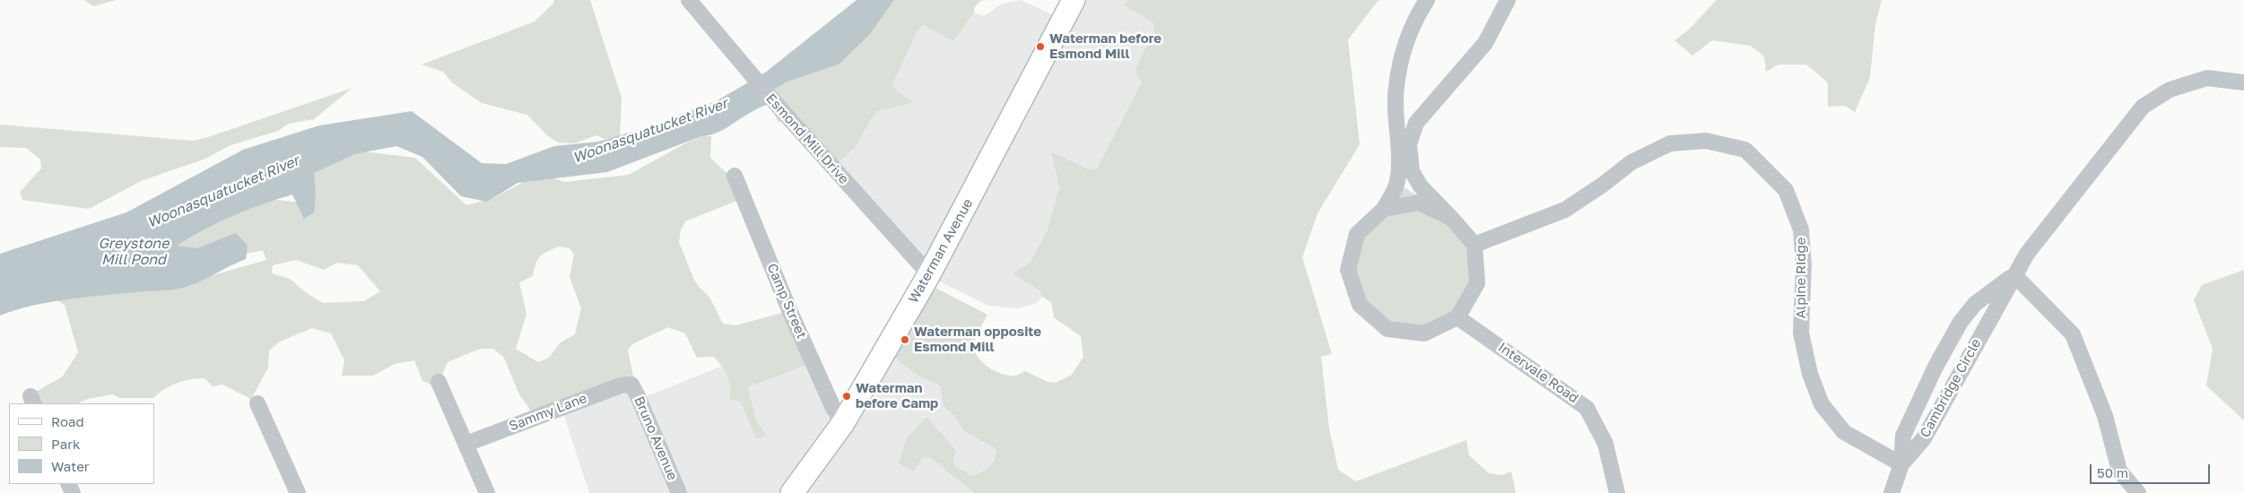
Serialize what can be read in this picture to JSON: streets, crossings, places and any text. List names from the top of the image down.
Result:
{
  "streets": {
    "main road": ["Waterman Avenue"],
    "street": [
      "Esmond Mill Drive",
      "Alpine Ridge",
      "Camp Street",
      "Intervale Road",
      "Cambridge Circle",
      "Sammy Lane",
      "Bruno Avenue"
    ]
  },
  "crossings": [
    ["Esmond Mill Drive", "Waterman Avenue"],
    ["Waterman Avenue", "Camp Street"],
    ["Alpine Ridge", "Intervale Road"],
    ["Alpine Ridge", "Cambridge Circle"],
    ["Sammy Lane", "Bruno Avenue"]
  ],
  "water": ["Woonasquatucket River", "Greystone Mill Pond"],
  "places": ["Waterman before Esmond Mill", "Waterman opposite Esmond Mill", "Waterman before Camp"],
  "legend": ["Road", "Park", "Water"],
  "scale_bar": "50 m"
}
